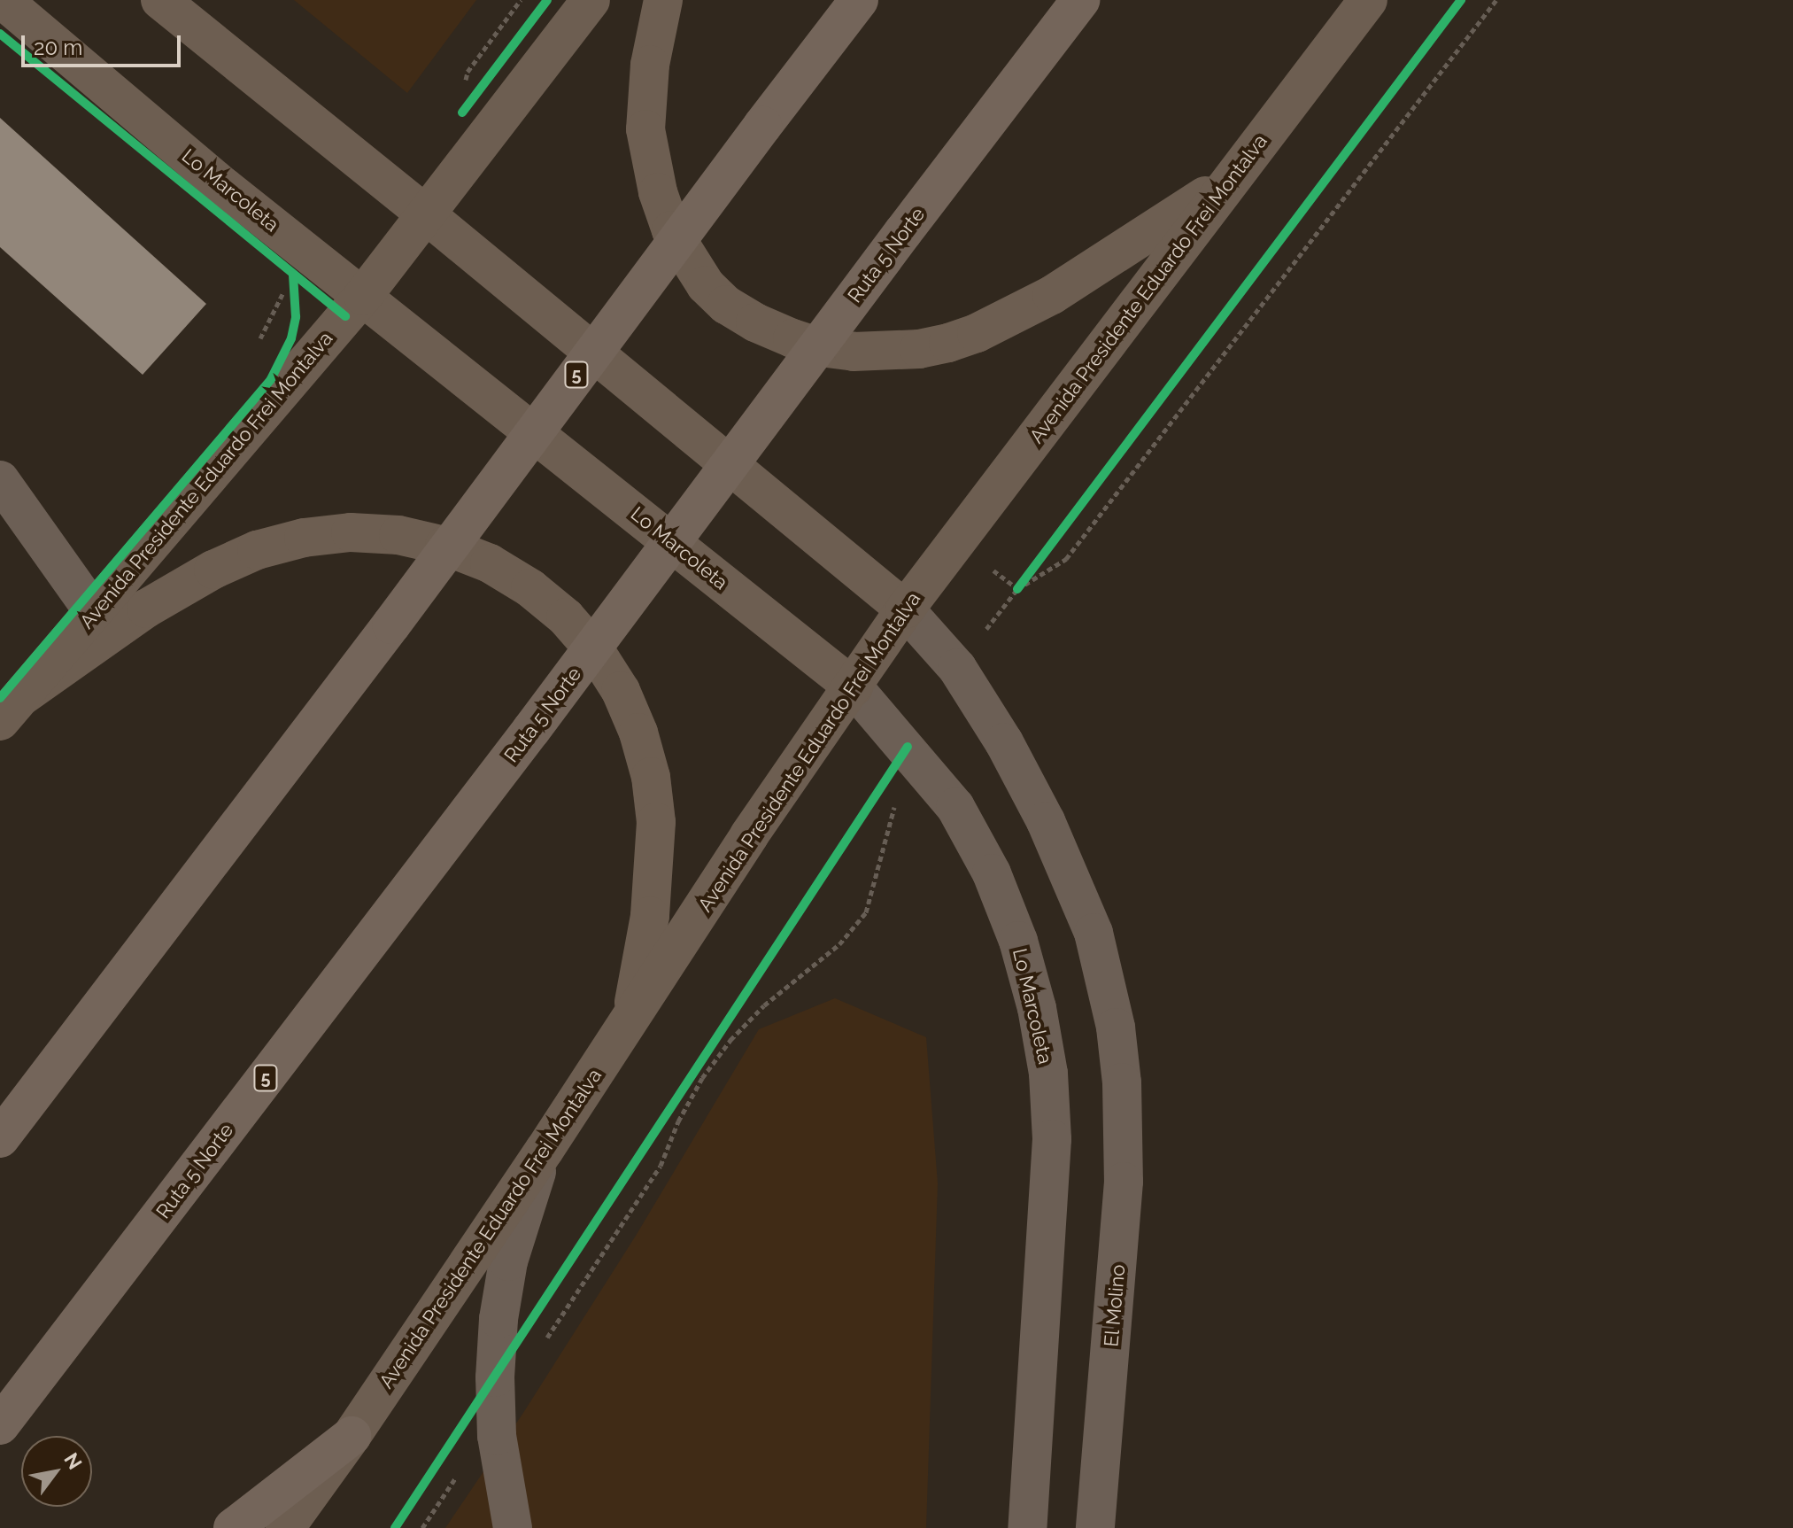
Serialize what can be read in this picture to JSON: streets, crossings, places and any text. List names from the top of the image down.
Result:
{
  "streets": {
    "highway": ["Ruta 5 Norte", "5"],
    "main road": ["Lo Marcoleta", "Avenida Presidente Eduardo Frei Montalva"],
    "street": ["El Molino"]
  },
  "crossings": [
    ["Lo Marcoleta", "Avenida Presidente Eduardo Frei Montalva"],
    ["Avenida Presidente Eduardo Frei Montalva", "El Molino"]
  ],
  "scale_bar": "20 m",
  "north": "top right"
}
